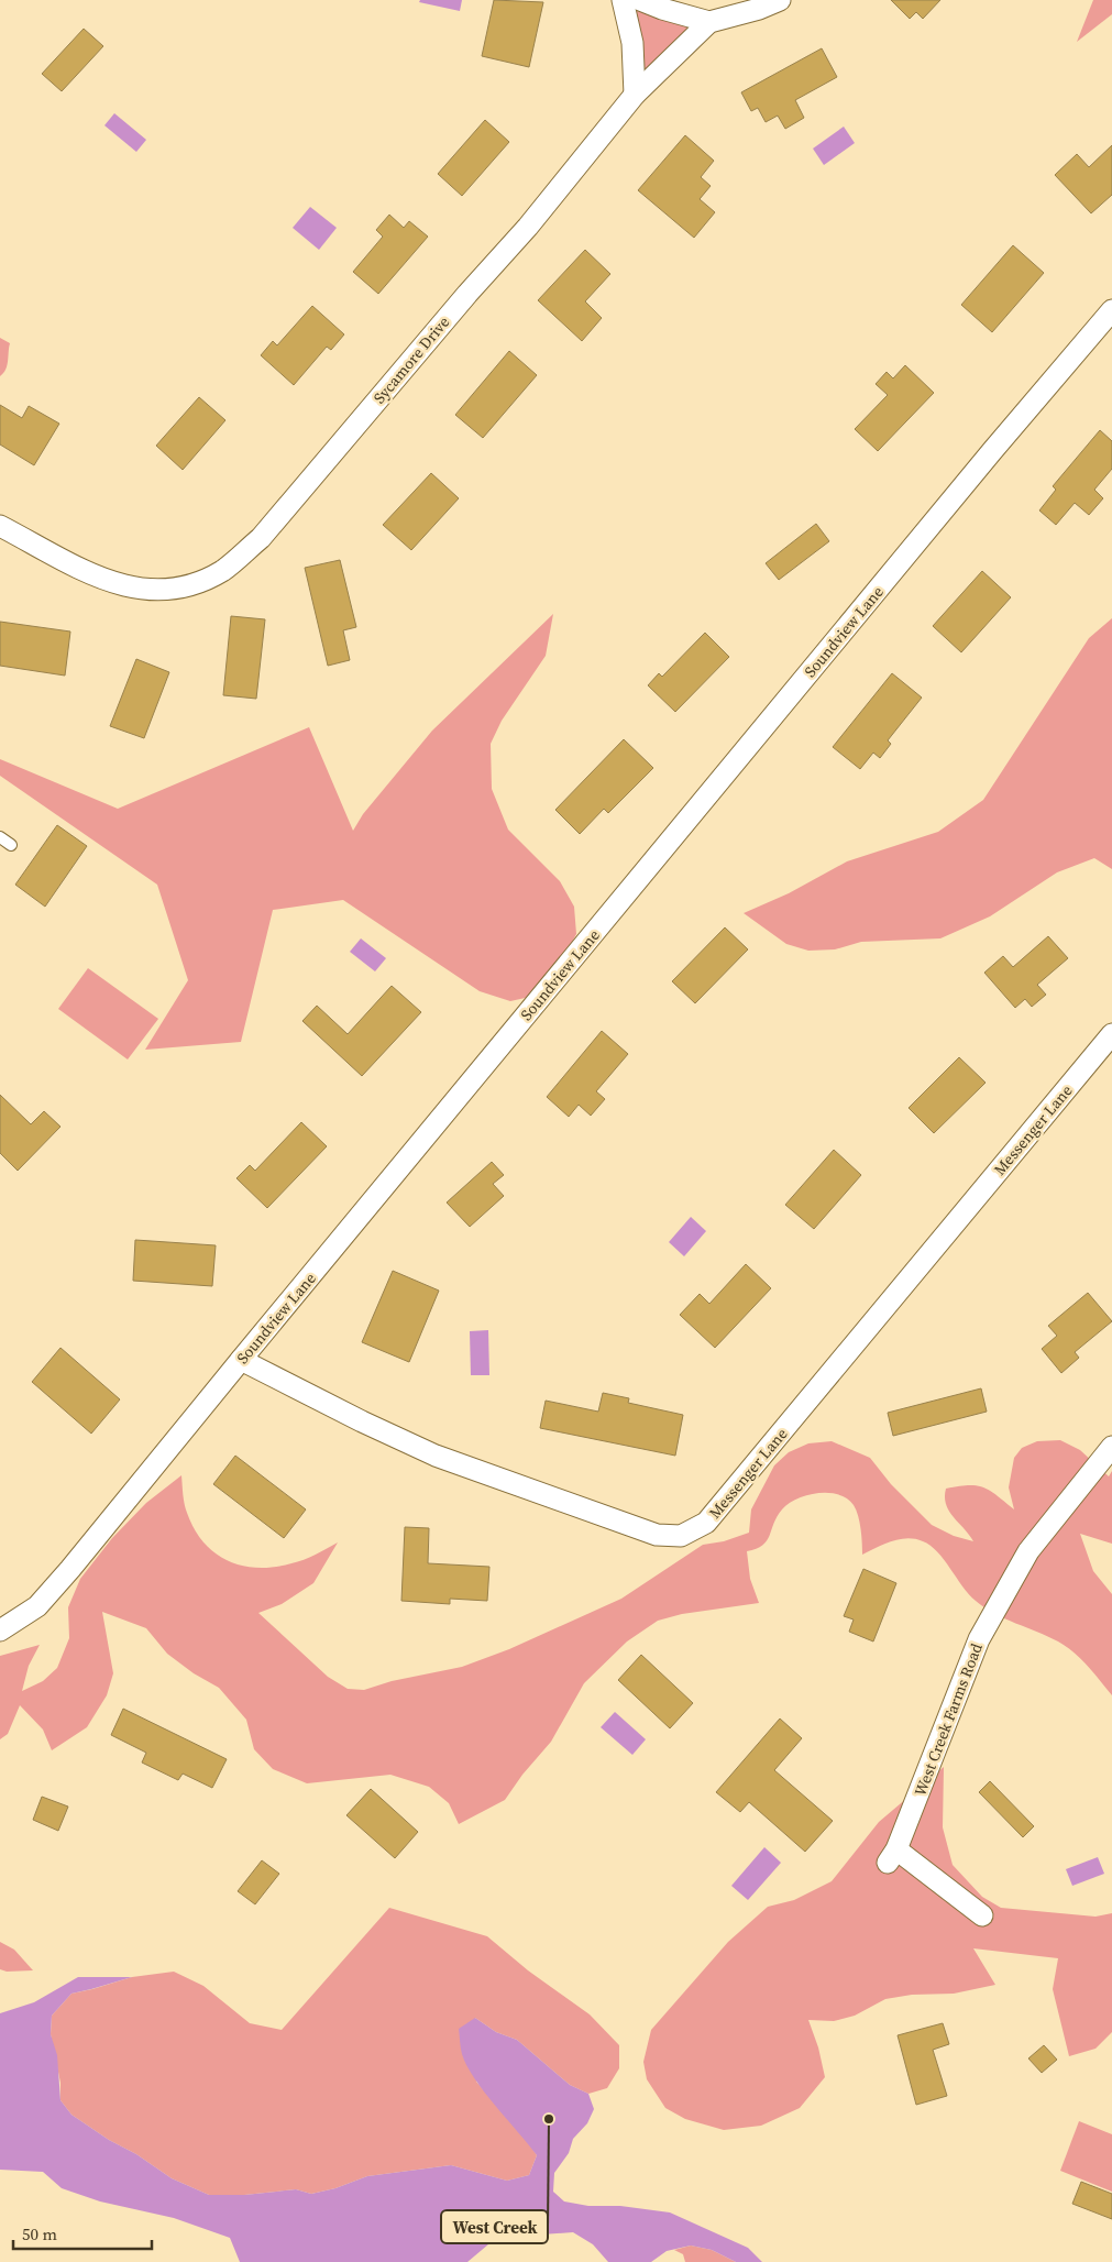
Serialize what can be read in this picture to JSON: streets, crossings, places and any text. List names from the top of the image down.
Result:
{
  "streets": {
    "street": [
      "Sycamore Drive",
      "Soundview Lane",
      "Messenger Lane",
      "West Creek Farms Road"
    ]
  },
  "crossings": [
    ["Soundview Lane", "Messenger Lane"]
  ],
  "places": ["West Creek"],
  "scale_bar": "50 m"
}
